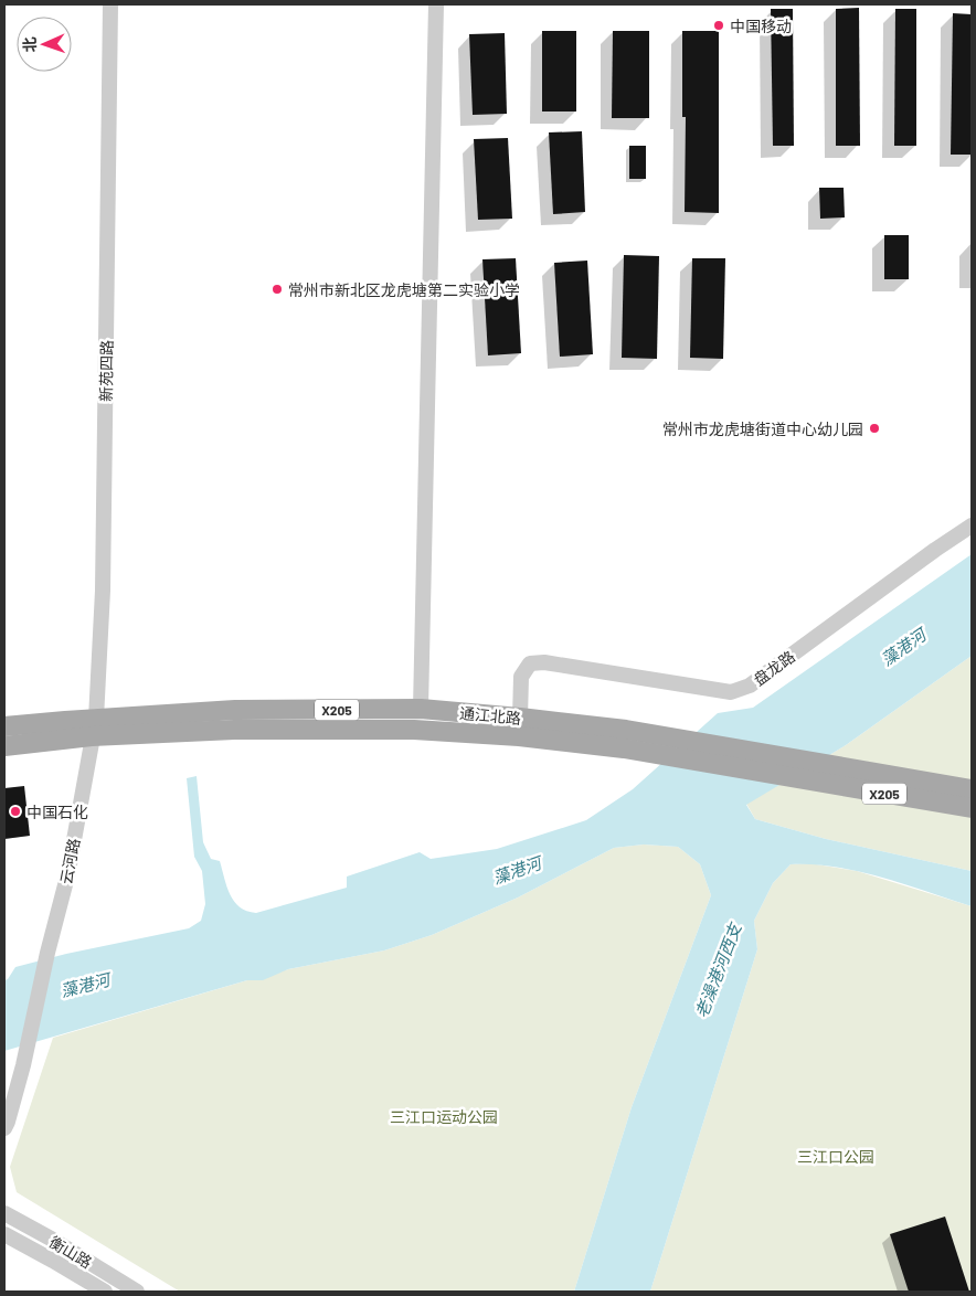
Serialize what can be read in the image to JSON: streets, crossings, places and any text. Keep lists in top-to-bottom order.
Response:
{
  "streets": {
    "main road": ["X205", "通江北路"],
    "street": [
      "新苑四路",
      "盘龙路",
      "云河路",
      "衡山路"
    ]
  },
  "crossings": [
    ["新苑四路", "通江北路"],
    ["新苑四路", "云河路"],
    ["盘龙路", "通江北路"],
    ["通江北路", "云河路"]
  ],
  "water": ["藻港河", "老澡港河西支"],
  "parks": ["三江口运动公园", "三江口公园"],
  "places": [
    "中国移动",
    "常州市新北区龙虎塘第二实验小学",
    "常州市龙虎塘街道中心幼儿园",
    "中国石化"
  ],
  "north": "left"
}
